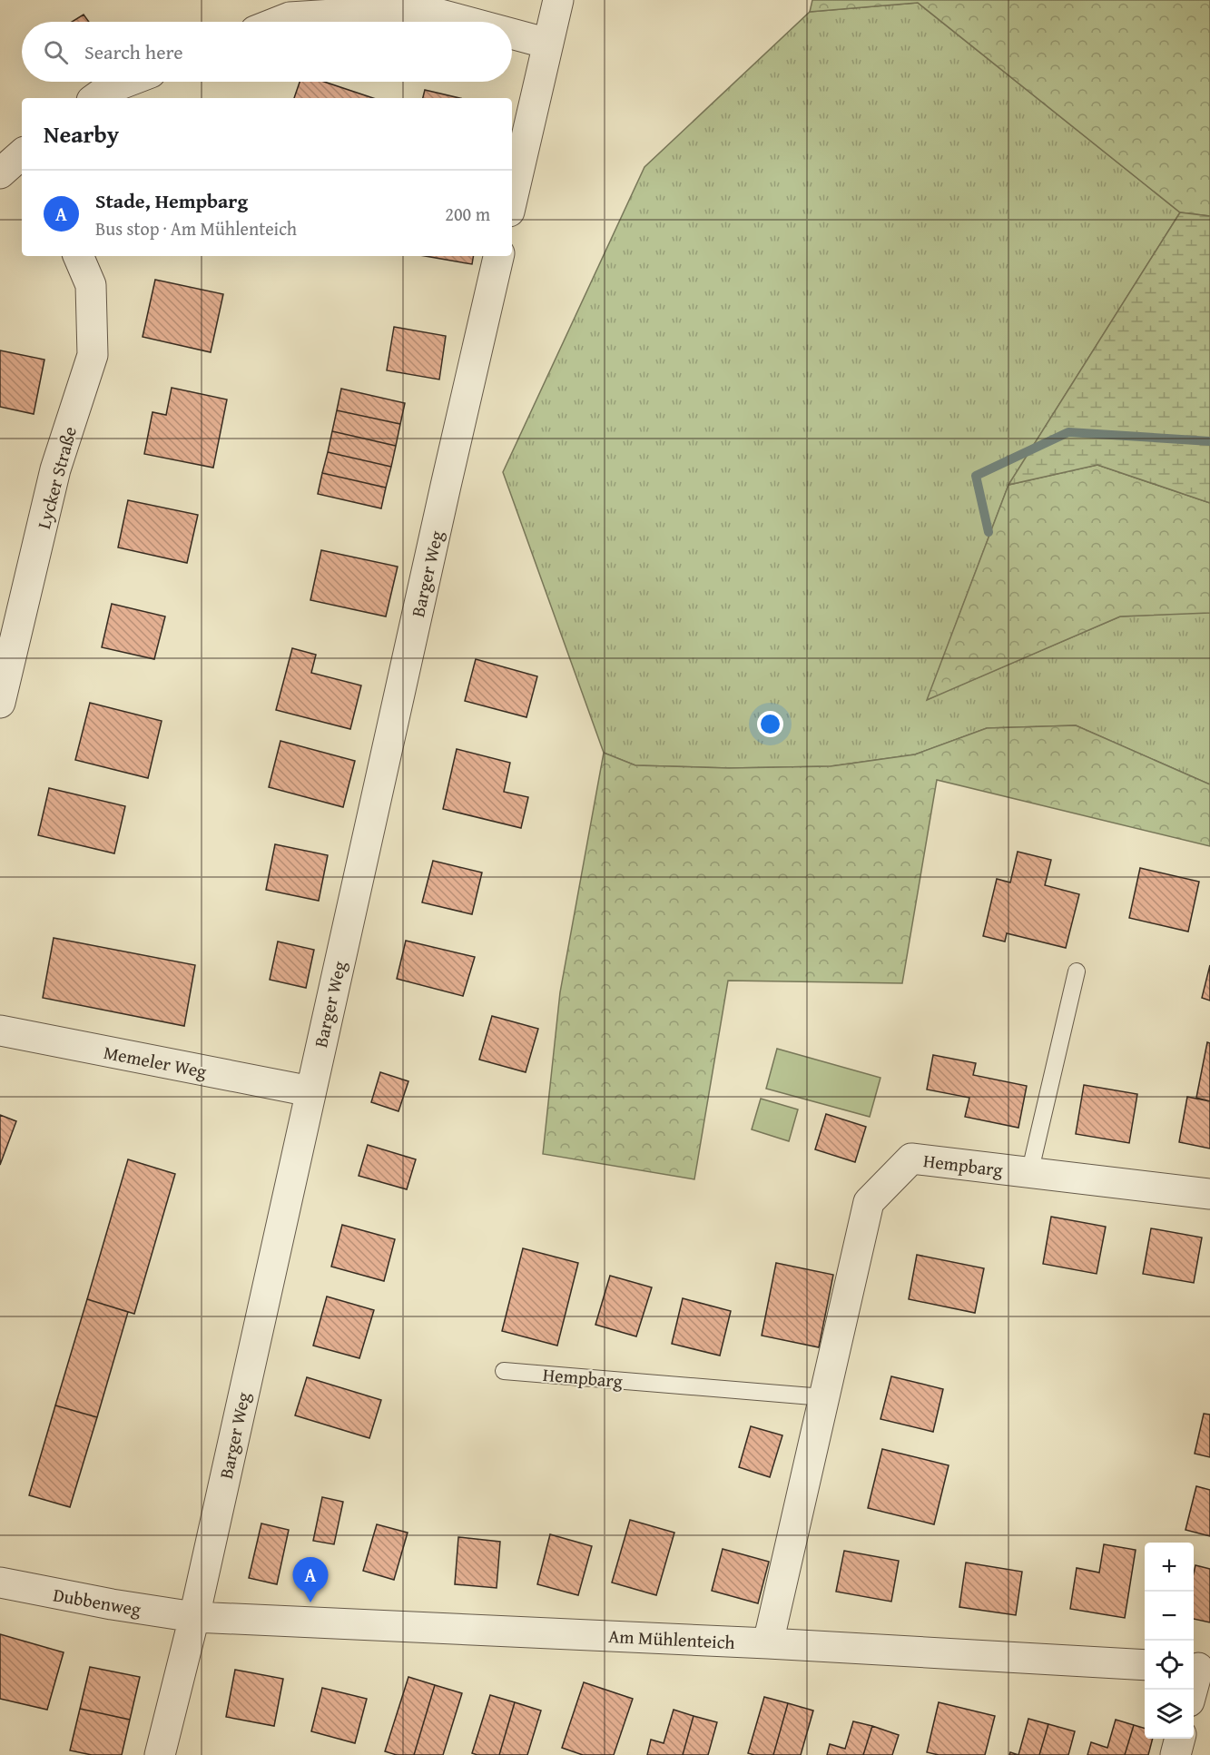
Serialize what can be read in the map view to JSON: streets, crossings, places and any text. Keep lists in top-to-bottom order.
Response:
{
  "streets": {
    "street": [
      "Lycker Straße",
      "Barger Weg",
      "Memeler Weg",
      "Hempbarg",
      "Dubbenweg",
      "Am Mühlenteich"
    ]
  },
  "crossings": [
    ["Barger Weg", "Memeler Weg"],
    ["Barger Weg", "Dubbenweg"],
    ["Barger Weg", "Am Mühlenteich"],
    ["Hempbarg", "Am Mühlenteich"],
    ["Dubbenweg", "Am Mühlenteich"]
  ],
  "page": {
    "search": "Search here",
    "heading": "Nearby",
    "list": [
      {
        "mark": "A",
        "name": "Stade, Hempbarg",
        "note": "Bus stop · Am Mühlenteich",
        "value": "200 m"
      }
    ],
    "map_buttons": ["+", "−"],
    "pins": "A"
  }
}
